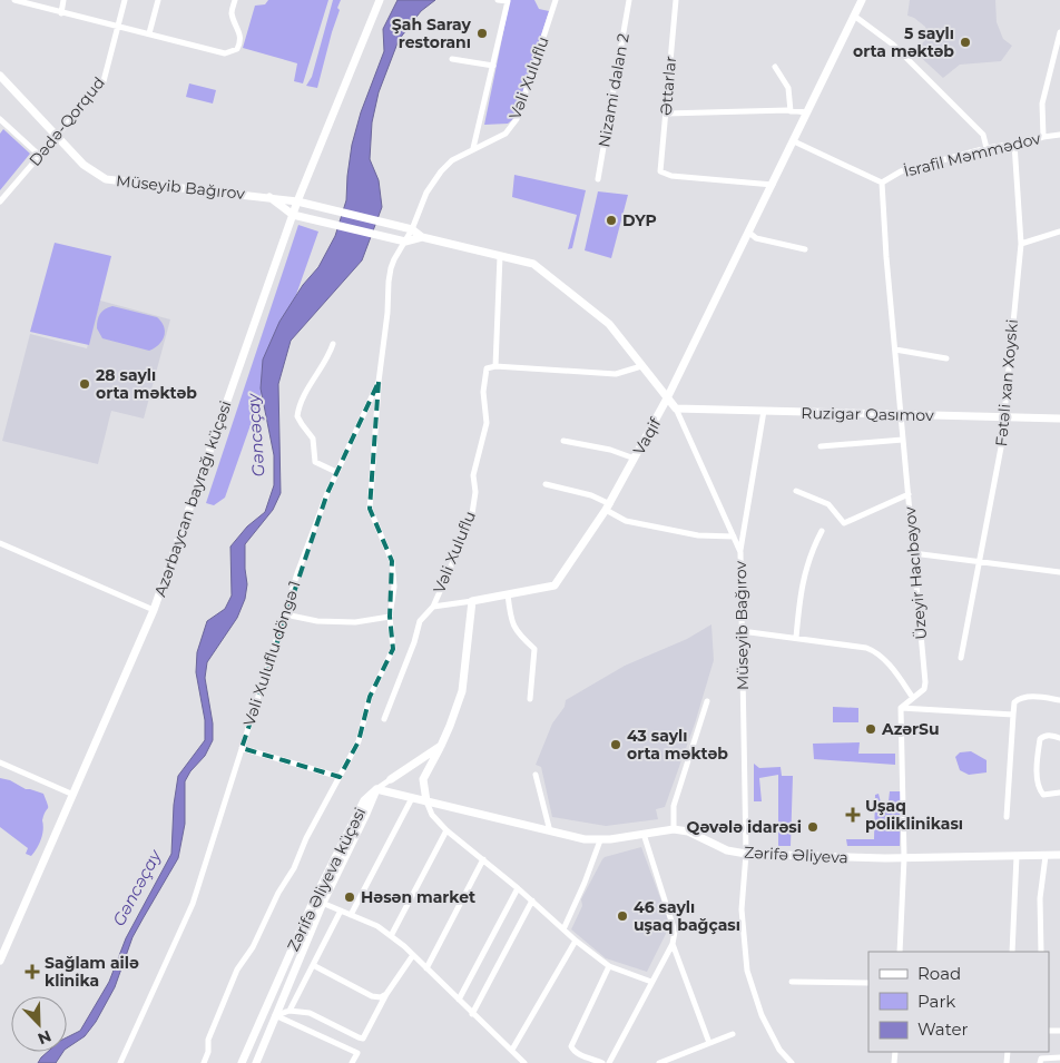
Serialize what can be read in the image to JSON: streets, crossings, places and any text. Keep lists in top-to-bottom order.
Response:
{
  "streets": {
    "street": [
      "Vəli Xuluflu",
      "Əttarlar",
      "Nizami dalan 2",
      "Dədə-Qorqud",
      "İsrafil Məmmədov",
      "Müseyib Bağırov",
      "Fətəli xan Xoyski",
      "Ruzigar Qasımov",
      "Vaqif",
      "Azərbaycan bayrağı küçəsi",
      "Üzeyir Hacıbəyov",
      "Vəli Xuluflu döngə 1",
      "Zərifə Əliyeva",
      "Zərifə Əliyeva küçəsi"
    ]
  },
  "crossings": [
    ["Vəli Xuluflu", "Müseyib Bağırov"],
    ["Vəli Xuluflu", "Vaqif"],
    ["Vəli Xuluflu", "Vəli Xuluflu döngə 1"],
    ["Əttarlar", "Vaqif"],
    ["Dədə-Qorqud", "Müseyib Bağırov"],
    ["İsrafil Məmmədov", "Fətəli xan Xoyski"],
    ["İsrafil Məmmədov", "Üzeyir Hacıbəyov"],
    ["Müseyib Bağırov", "Ruzigar Qasımov"],
    ["Müseyib Bağırov", "Vaqif"],
    ["Müseyib Bağırov", "Azərbaycan bayrağı küçəsi"],
    ["Müseyib Bağırov", "Vəli Xuluflu döngə 1"],
    ["Müseyib Bağırov", "Zərifə Əliyeva"],
    ["Fətəli xan Xoyski", "Ruzigar Qasımov"],
    ["Ruzigar Qasımov", "Üzeyir Hacıbəyov"],
    ["Zərifə Əliyeva", "Zərifə Əliyeva küçəsi"]
  ],
  "water": ["Gəncəçay"],
  "places": {
    "other": [
      "Şah Saray restoranı",
      "5 saylı orta məktəb",
      "DYP",
      "28 saylı orta məktəb",
      "AzərSu",
      "43 saylı orta məktəb",
      "Qəvələ idarəsi",
      "Həsən market",
      "46 saylı uşaq bağçası"
    ],
    "health": ["Uşaq poliklinikası", "Sağlam ailə klinika"]
  },
  "legend": ["Road", "Park", "Water"],
  "north": "bottom right"
}
